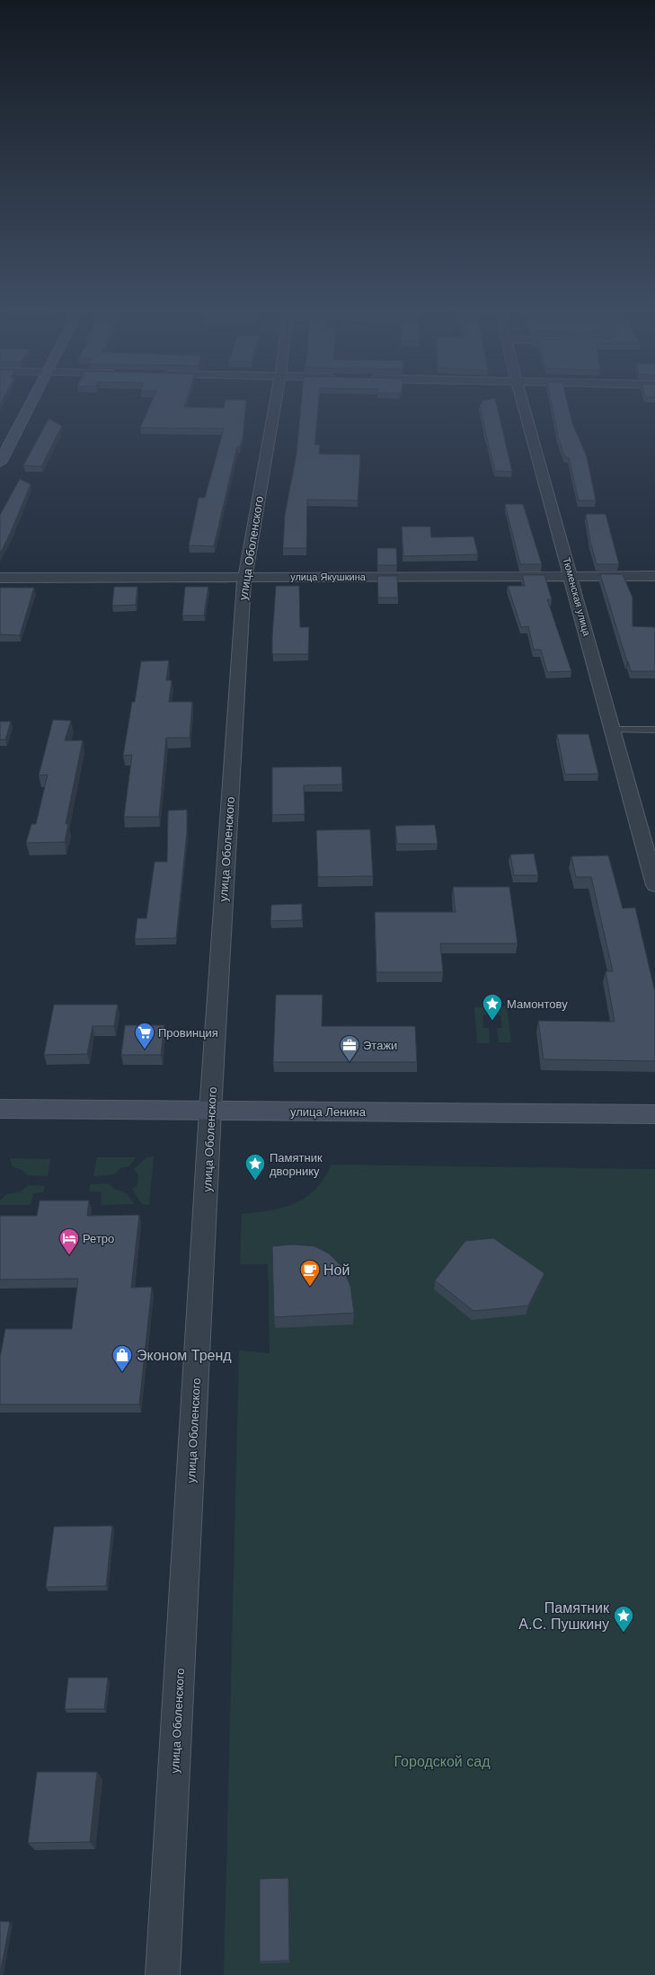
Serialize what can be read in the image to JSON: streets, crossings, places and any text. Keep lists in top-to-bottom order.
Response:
{
  "streets": {
    "street": [
      "улица Оболенского",
      "улица Якушкина",
      "Тюменская улица",
      "улица Ленина"
    ]
  },
  "crossings": [
    ["улица Оболенского", "улица Якушкина"],
    ["улица Оболенского", "улица Ленина"],
    ["улица Якушкина", "Тюменская улица"]
  ],
  "parks": ["Городской сад"],
  "places": {
    "place": ["Мамонтову", "Памятник дворнику", "Памятник А.С. Пушкину"],
    "supermarket": ["Провинция"],
    "office": ["Этажи"],
    "hotel": ["Ретро"],
    "cafe": ["Ной"],
    "shop": ["Эконом Тренд"]
  }
}
